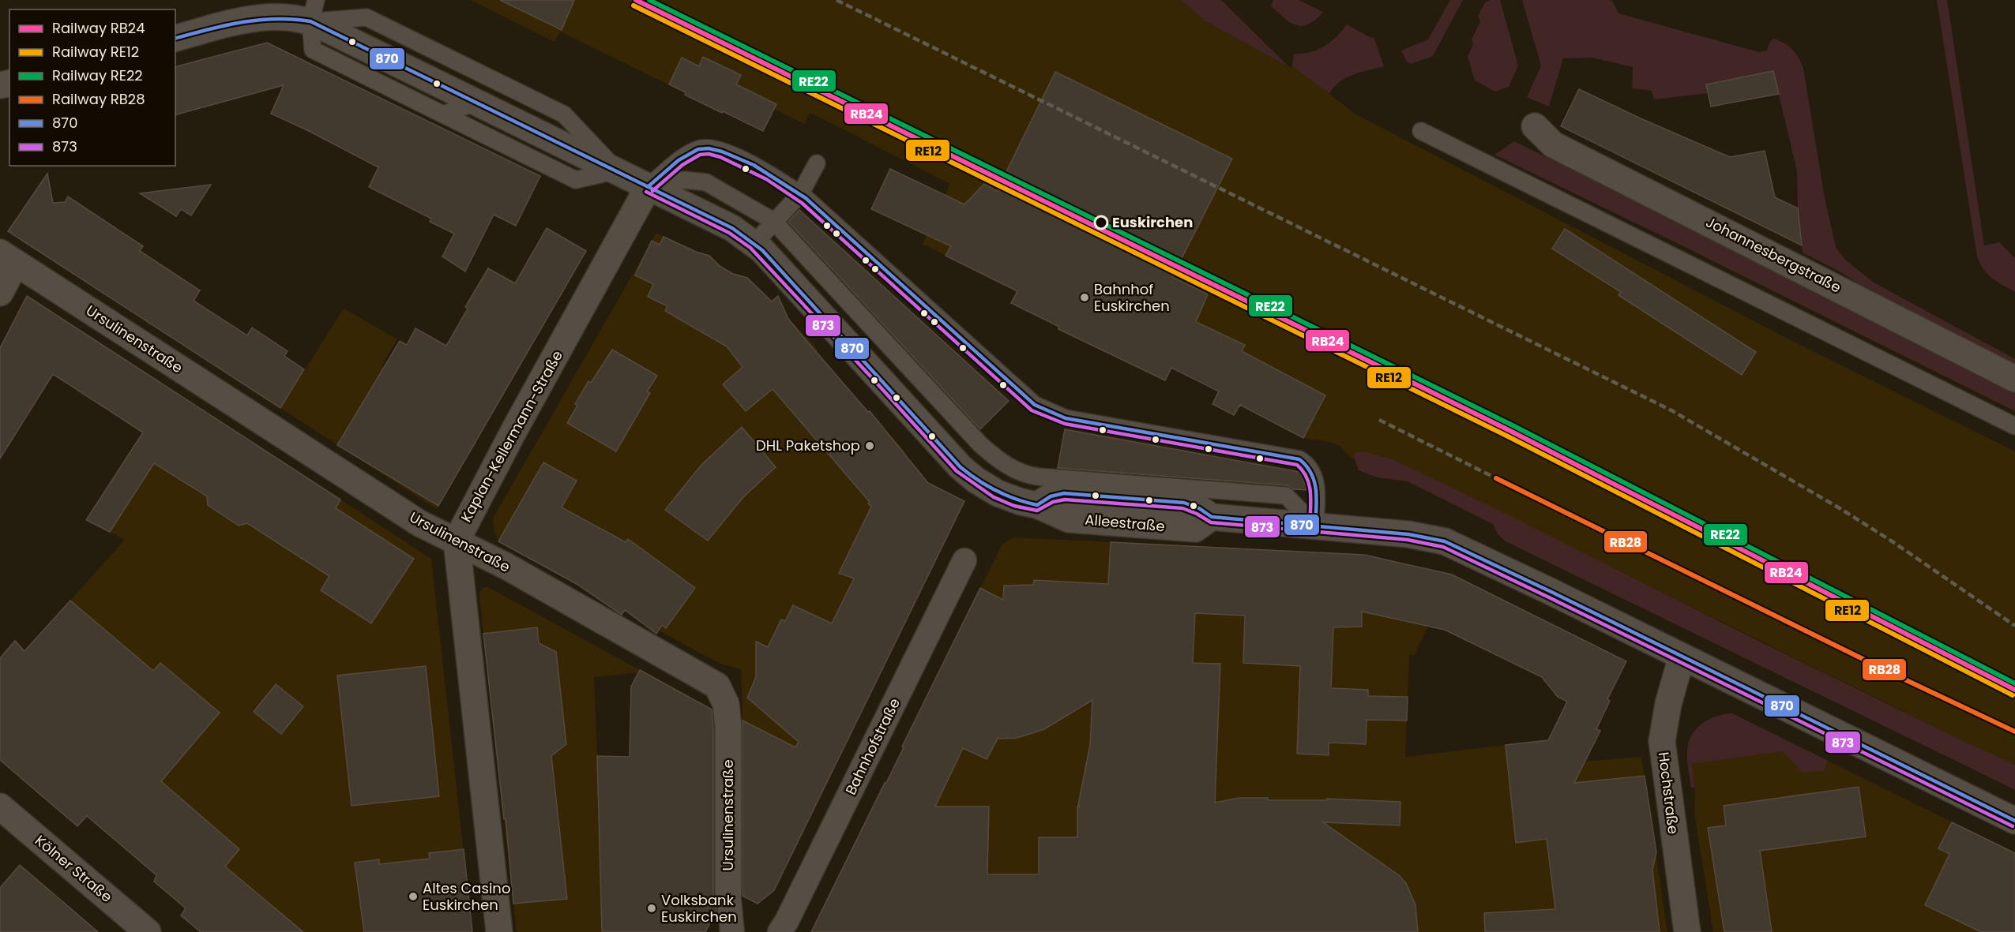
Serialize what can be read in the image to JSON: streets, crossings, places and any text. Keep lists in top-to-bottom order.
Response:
{
  "streets": {
    "street": [
      "Johannesbergstraße",
      "Ursulinenstraße",
      "Kaplan-Kellermann-Straße",
      "Alleestraße",
      "Bahnhofstraße",
      "Hochstraße",
      "Kölner Straße"
    ]
  },
  "crossings": [
    ["Ursulinenstraße", "Kaplan-Kellermann-Straße"],
    ["Kaplan-Kellermann-Straße", "Alleestraße"],
    ["Alleestraße", "Hochstraße"]
  ],
  "places": [
    "Euskirchen",
    "Bahnhof Euskirchen",
    "DHL Paketshop",
    "Altes Casino Euskirchen",
    "Volksbank Euskirchen"
  ],
  "lines": [
    "rail line RB24",
    "rail line RE22",
    "rail line RE12",
    "transit line 870",
    "transit line 873",
    "rail line RB28"
  ],
  "legend": [
    "Railway RB24",
    "Railway RE12",
    "Railway RE22",
    "Railway RB28",
    "870",
    "873"
  ]
}
